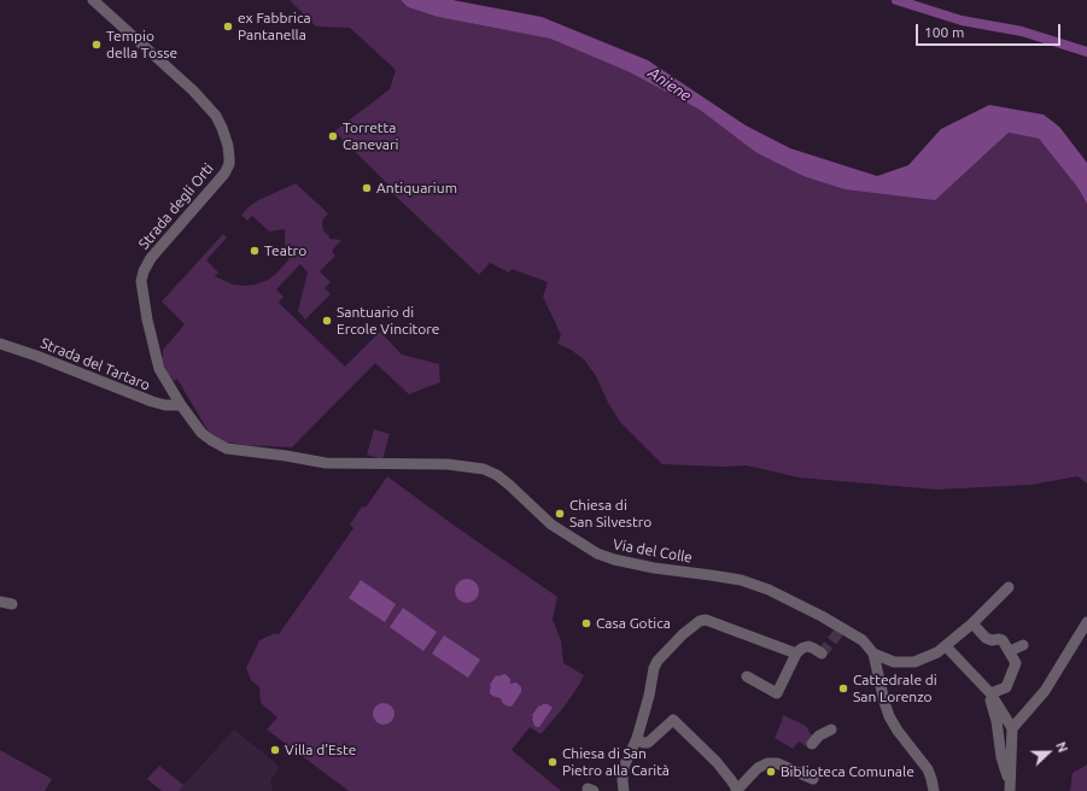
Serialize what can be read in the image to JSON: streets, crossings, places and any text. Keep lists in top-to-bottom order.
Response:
{
  "streets": {
    "street": ["Strada degli Orti", "Strada del Tartaro", "Via del Colle"]
  },
  "crossings": [
    ["Strada degli Orti", "Strada del Tartaro"],
    ["Strada degli Orti", "Via del Colle"]
  ],
  "water": ["Aniene"],
  "places": [
    "ex Fabbrica Pantanella",
    "Tempio della Tosse",
    "Torretta Canevari",
    "Antiquarium",
    "Teatro",
    "Santuario di Ercole Vincitore",
    "Chiesa di San Silvestro",
    "Casa Gotica",
    "Cattedrale di San Lorenzo",
    "Villa d'Este",
    "Chiesa di San Pietro alla Carità",
    "Biblioteca Comunale"
  ],
  "scale_bar": "100 m",
  "north": "right"
}
